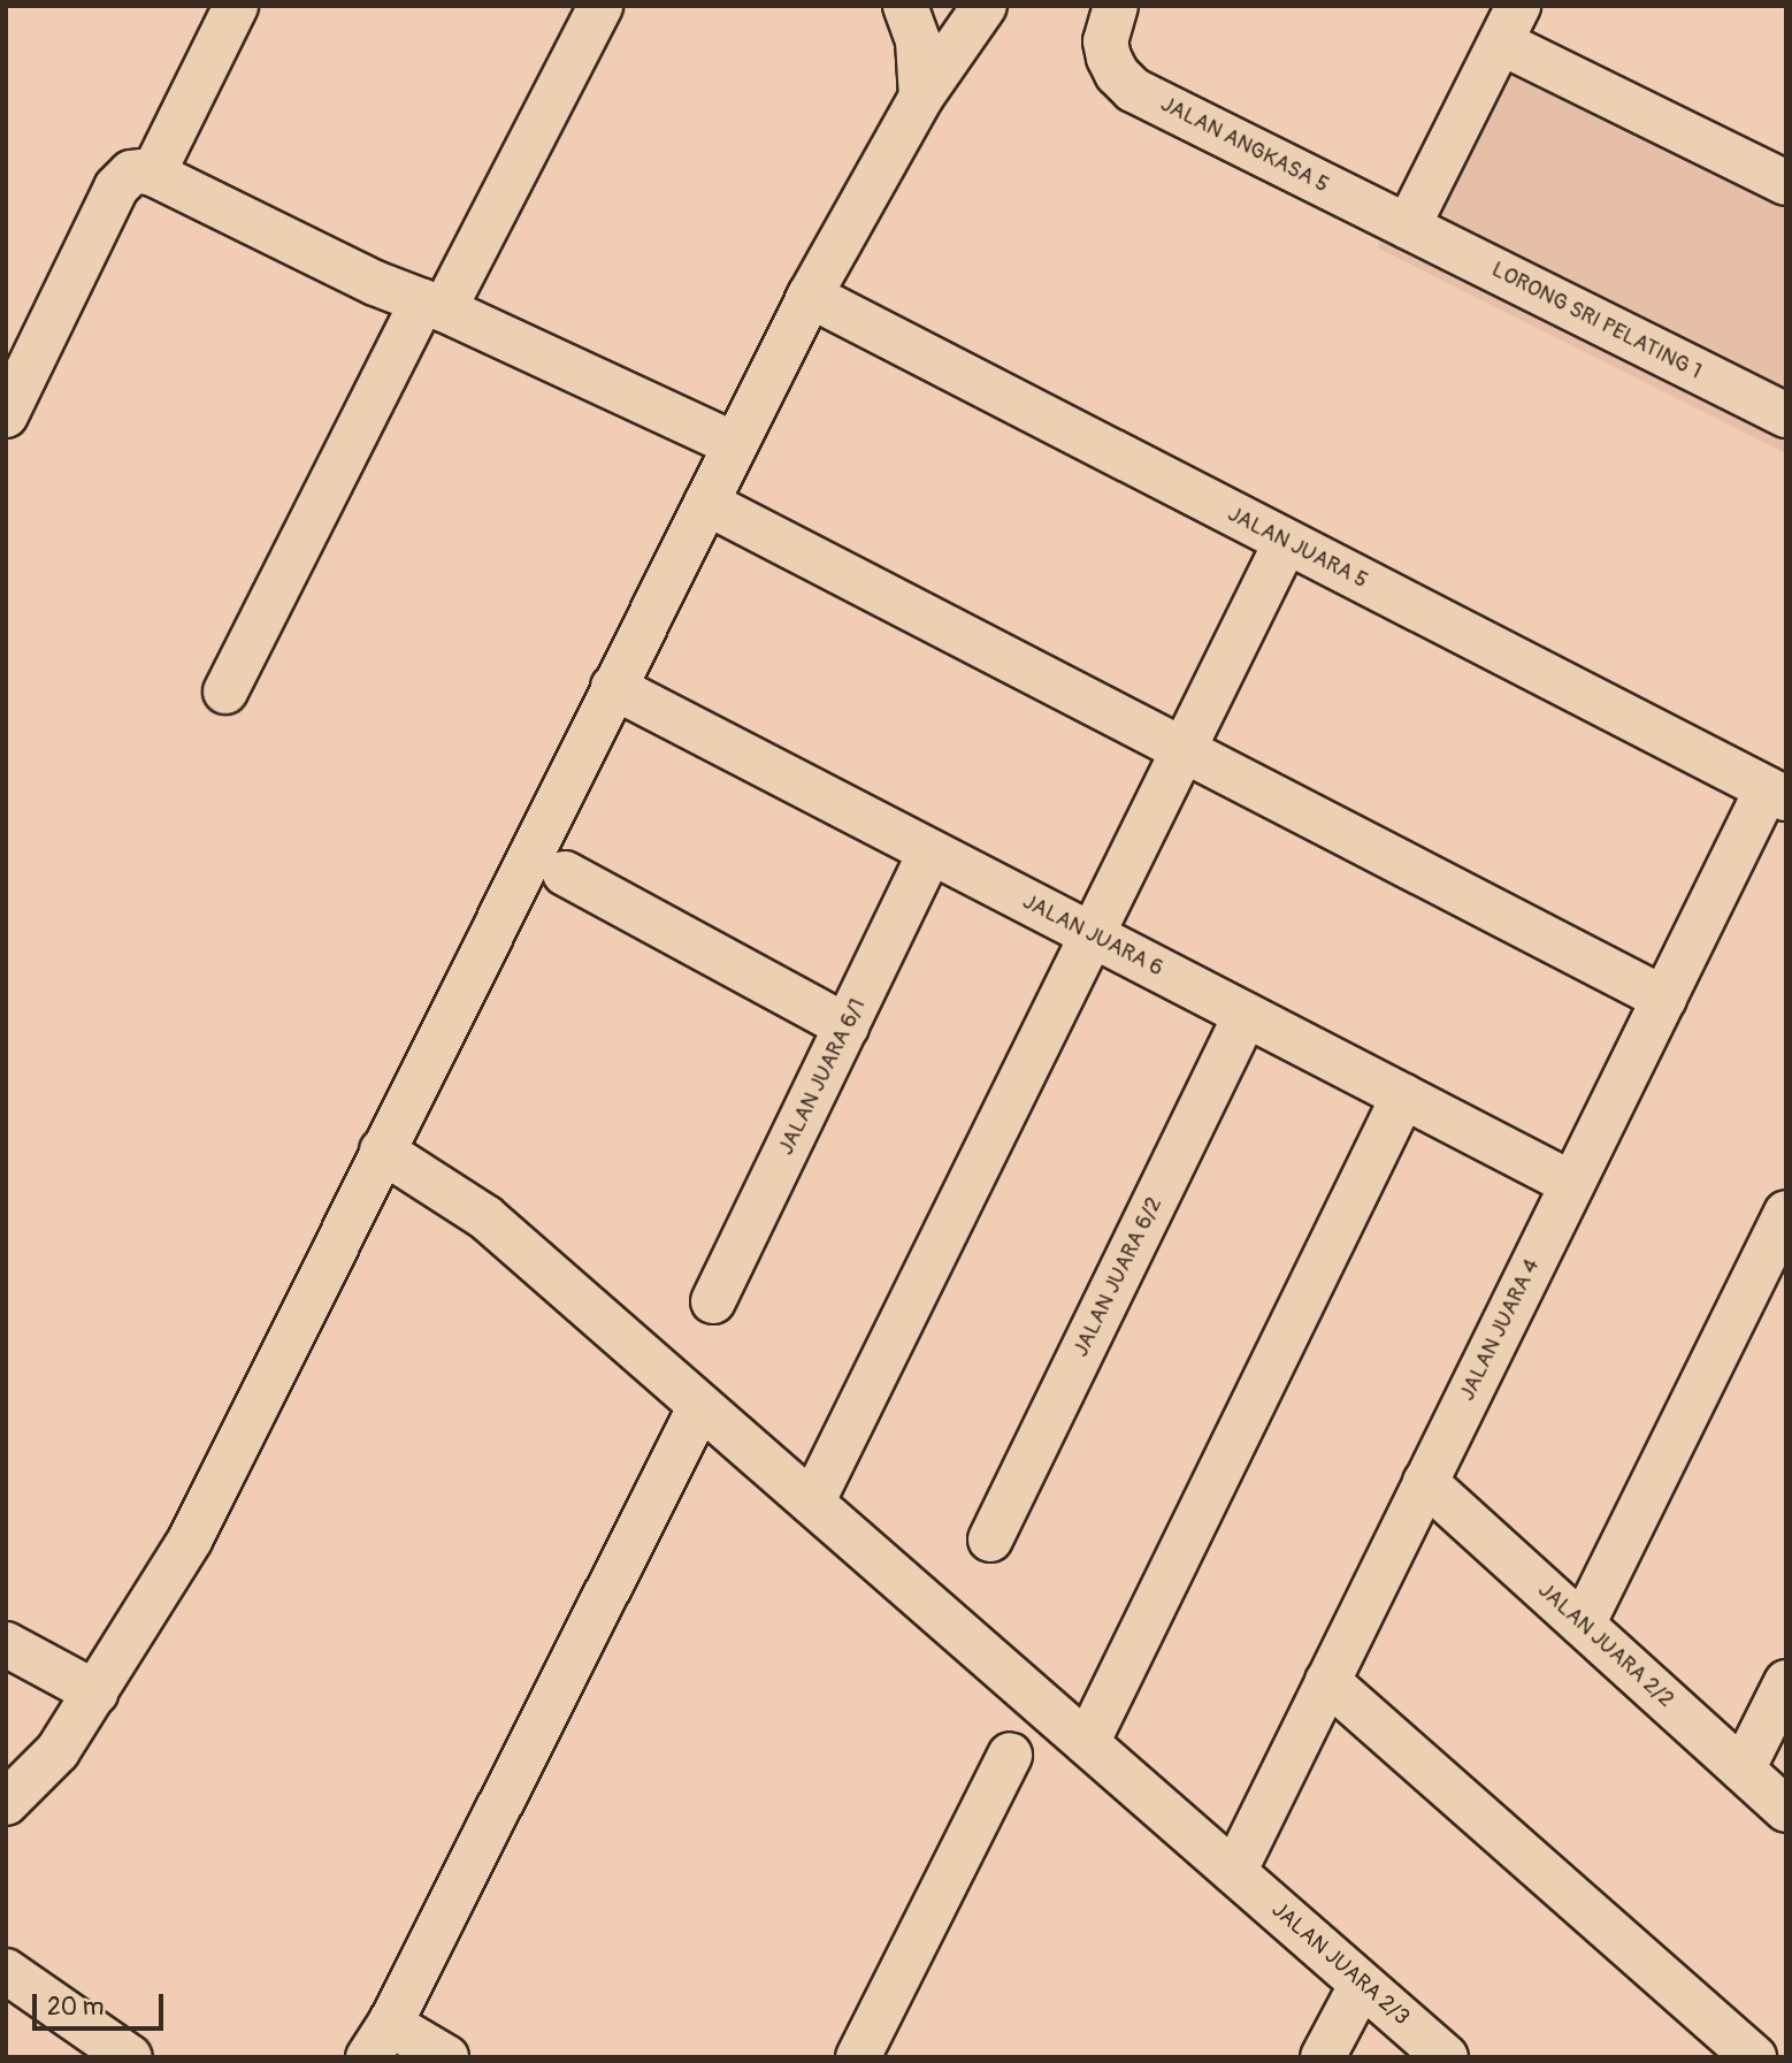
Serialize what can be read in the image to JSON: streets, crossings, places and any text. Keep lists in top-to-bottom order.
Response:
{
  "streets": {
    "street": [
      "JALAN ANGKASA 5",
      "LORONG SRI PELATING 1",
      "JALAN JUARA 5",
      "JALAN JUARA 6",
      "JALAN JUARA 6/1",
      "JALAN JUARA 6/2",
      "JALAN JUARA 4",
      "JALAN JUARA 2/2",
      "JALAN JUARA 2/3"
    ]
  },
  "crossings": [
    ["JALAN ANGKASA 5", "LORONG SRI PELATING 1"],
    ["JALAN JUARA 5", "JALAN JUARA 4"],
    ["JALAN JUARA 6", "JALAN JUARA 6/1"],
    ["JALAN JUARA 6", "JALAN JUARA 6/2"],
    ["JALAN JUARA 6", "JALAN JUARA 4"],
    ["JALAN JUARA 4", "JALAN JUARA 2/2"],
    ["JALAN JUARA 4", "JALAN JUARA 2/3"]
  ],
  "scale_bar": "20 m"
}
